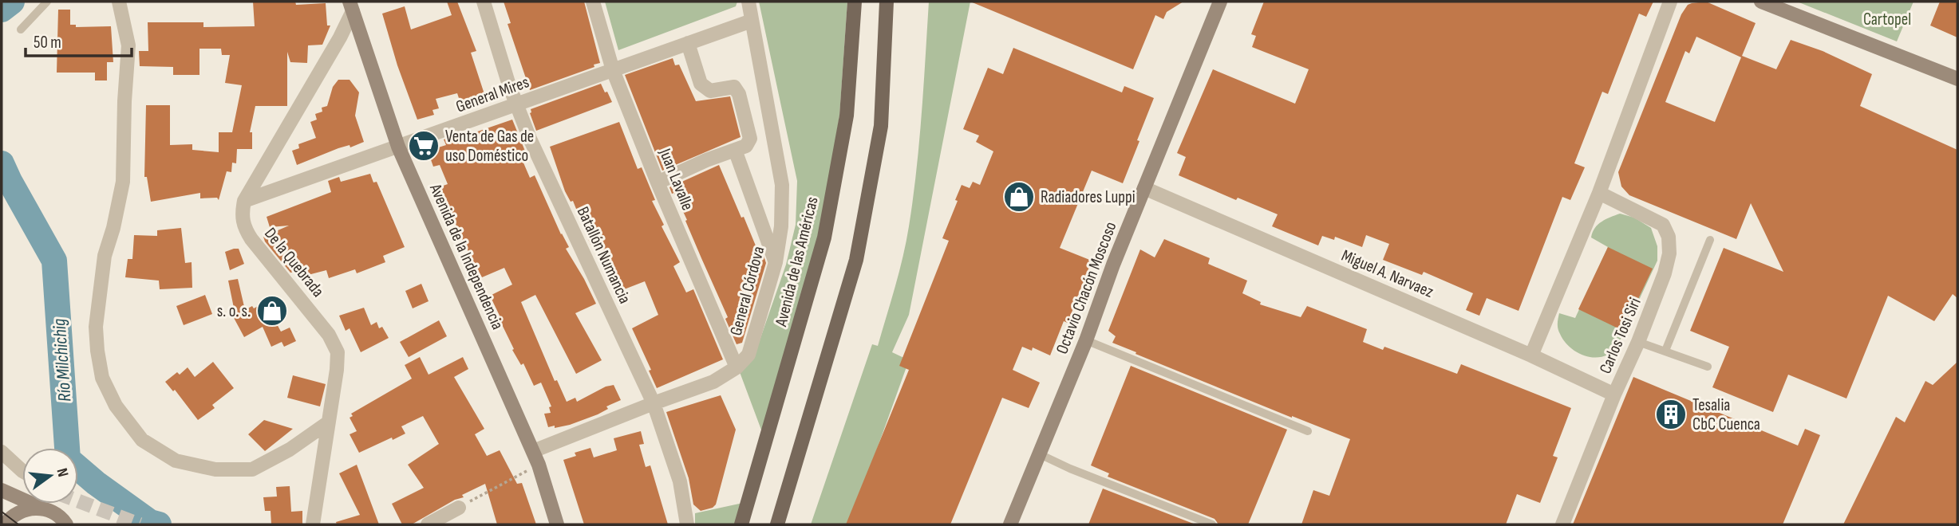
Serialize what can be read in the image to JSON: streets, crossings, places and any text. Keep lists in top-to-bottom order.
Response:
{
  "streets": {
    "main road": ["Avenida de las Américas"],
    "street": [
      "General Mires",
      "Juan Lavalle",
      "Batallón Numancia",
      "Avenida de la Independencia",
      "De la Quebrada",
      "Miguel A. Narvaez",
      "Octavio Chacón Moscoso",
      "General Córdova",
      "Carlos Tosi Siri"
    ]
  },
  "crossings": [
    ["General Mires", "Juan Lavalle"],
    ["General Mires", "Batallón Numancia"],
    ["General Mires", "Avenida de la Independencia"],
    ["General Mires", "De la Quebrada"],
    ["General Mires", "General Córdova"],
    ["Juan Lavalle", "General Córdova"],
    ["Batallón Numancia", "General Córdova"],
    ["Avenida de la Independencia", "General Córdova"],
    ["Miguel A. Narvaez", "Octavio Chacón Moscoso"],
    ["Miguel A. Narvaez", "Carlos Tosi Siri"]
  ],
  "water": ["Río Milchichig"],
  "parks": ["Cartopel"],
  "places": {
    "supermarket": ["Venta de Gas de uso Doméstico"],
    "shop": ["Radiadores Luppi", "s. o. s."],
    "building": ["Tesalia CbC Cuenca"]
  },
  "scale_bar": "50 m",
  "north": "right"
}
